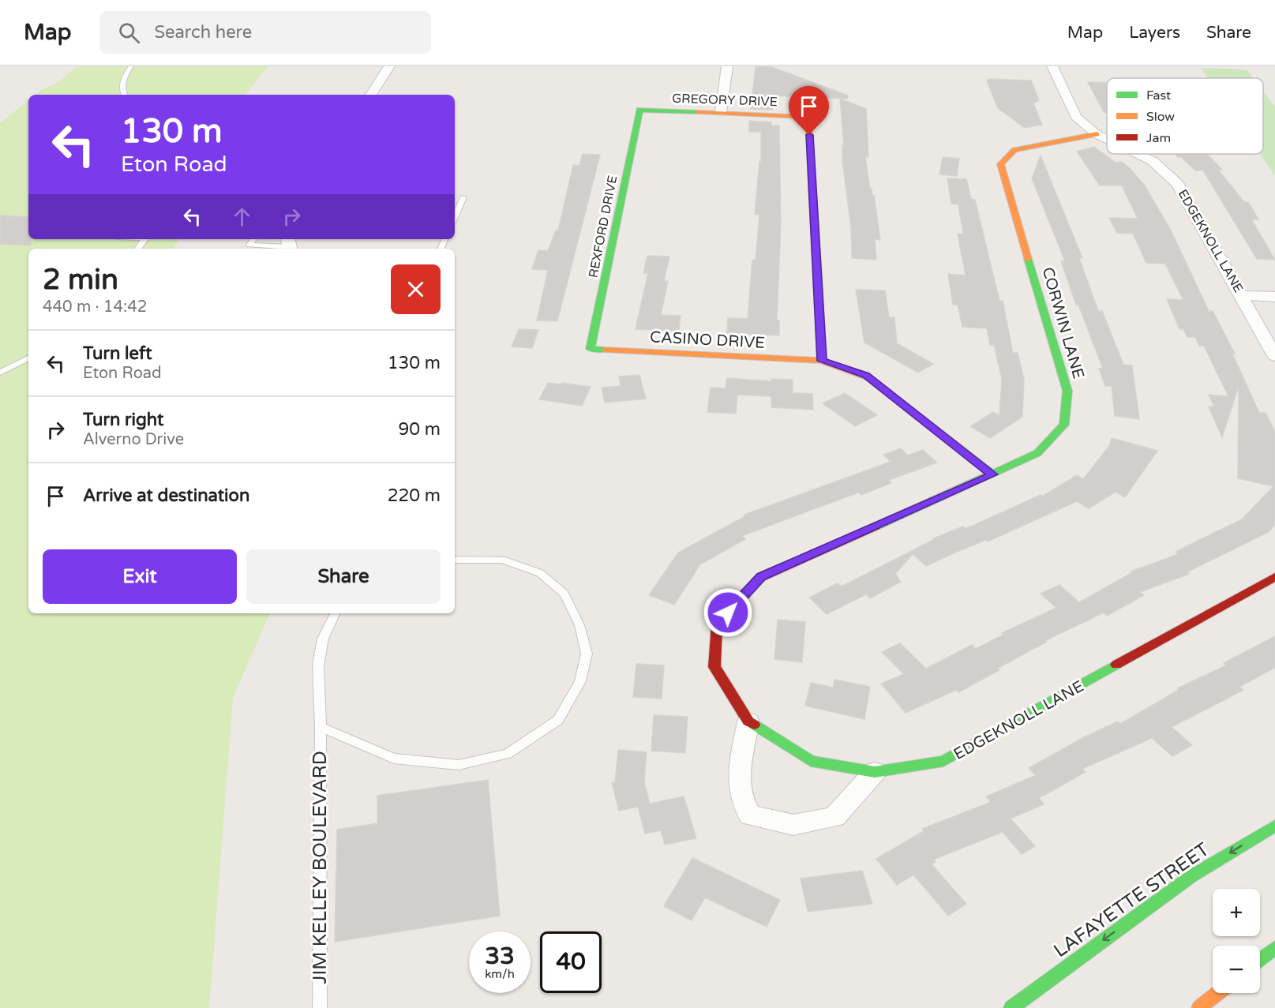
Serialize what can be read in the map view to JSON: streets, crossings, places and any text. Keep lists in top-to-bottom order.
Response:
{
  "streets": {
    "main road": [
      "GREGORY DRIVE",
      "REXFORD DRIVE",
      "EDGEKNOLL LANE",
      "CORWIN LANE",
      "CASINO DRIVE",
      "LAFAYETTE STREET"
    ],
    "lane": ["JIM KELLEY BOULEVARD"]
  },
  "crossings": [
    ["GREGORY DRIVE", "REXFORD DRIVE"],
    ["GREGORY DRIVE", "CASINO DRIVE"],
    ["REXFORD DRIVE", "CASINO DRIVE"],
    ["EDGEKNOLL LANE", "CORWIN LANE"],
    ["CORWIN LANE", "CASINO DRIVE"]
  ],
  "one_way": ["LAFAYETTE STREET"],
  "legend": ["Fast", "Slow", "Jam"],
  "page": {
    "header": "Map",
    "search": "Search here",
    "nav": ["Map", "Layers", "Share"],
    "turn": ["130 m", "Eton Road"],
    "heading": ["2 min", "440 m · 14:42"],
    "list": [
      {
        "name": "Turn left",
        "note": "Eton Road",
        "value": "130 m"
      },
      {
        "name": "Turn right",
        "note": "Alverno Drive",
        "value": "90 m"
      },
      {
        "name": "Arrive at destination",
        "value": "220 m"
      }
    ],
    "buttons": ["Exit", "Share"],
    "map_buttons": ["+", "−"],
    "speed": "33 km/h",
    "limit": "40"
  }
}
